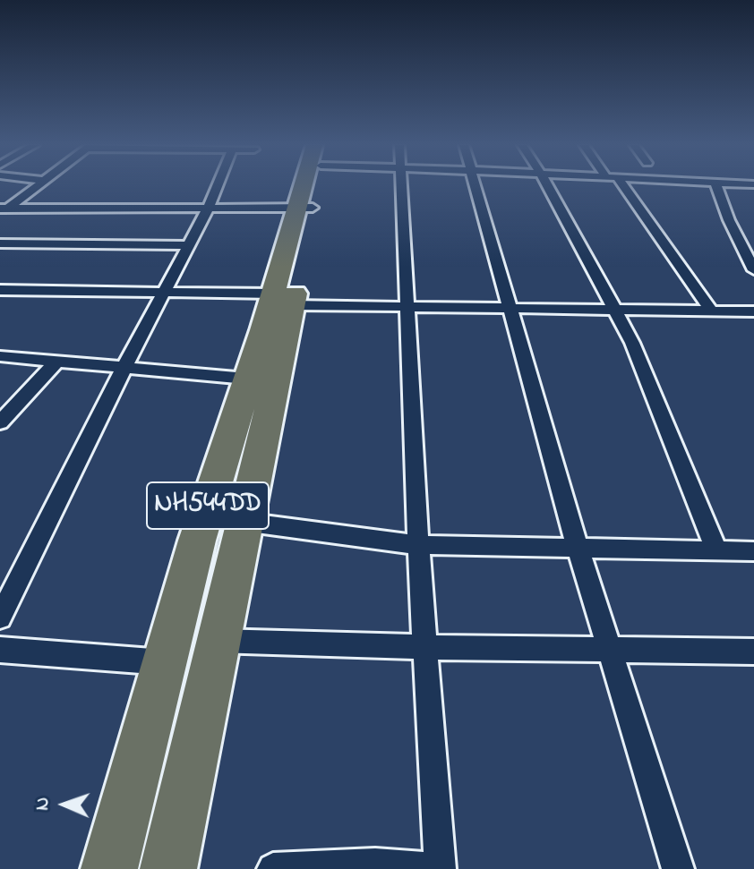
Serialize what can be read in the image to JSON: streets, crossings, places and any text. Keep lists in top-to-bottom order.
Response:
{
  "streets": {
    "highway": ["NH544DD"]
  },
  "north": "left"
}
